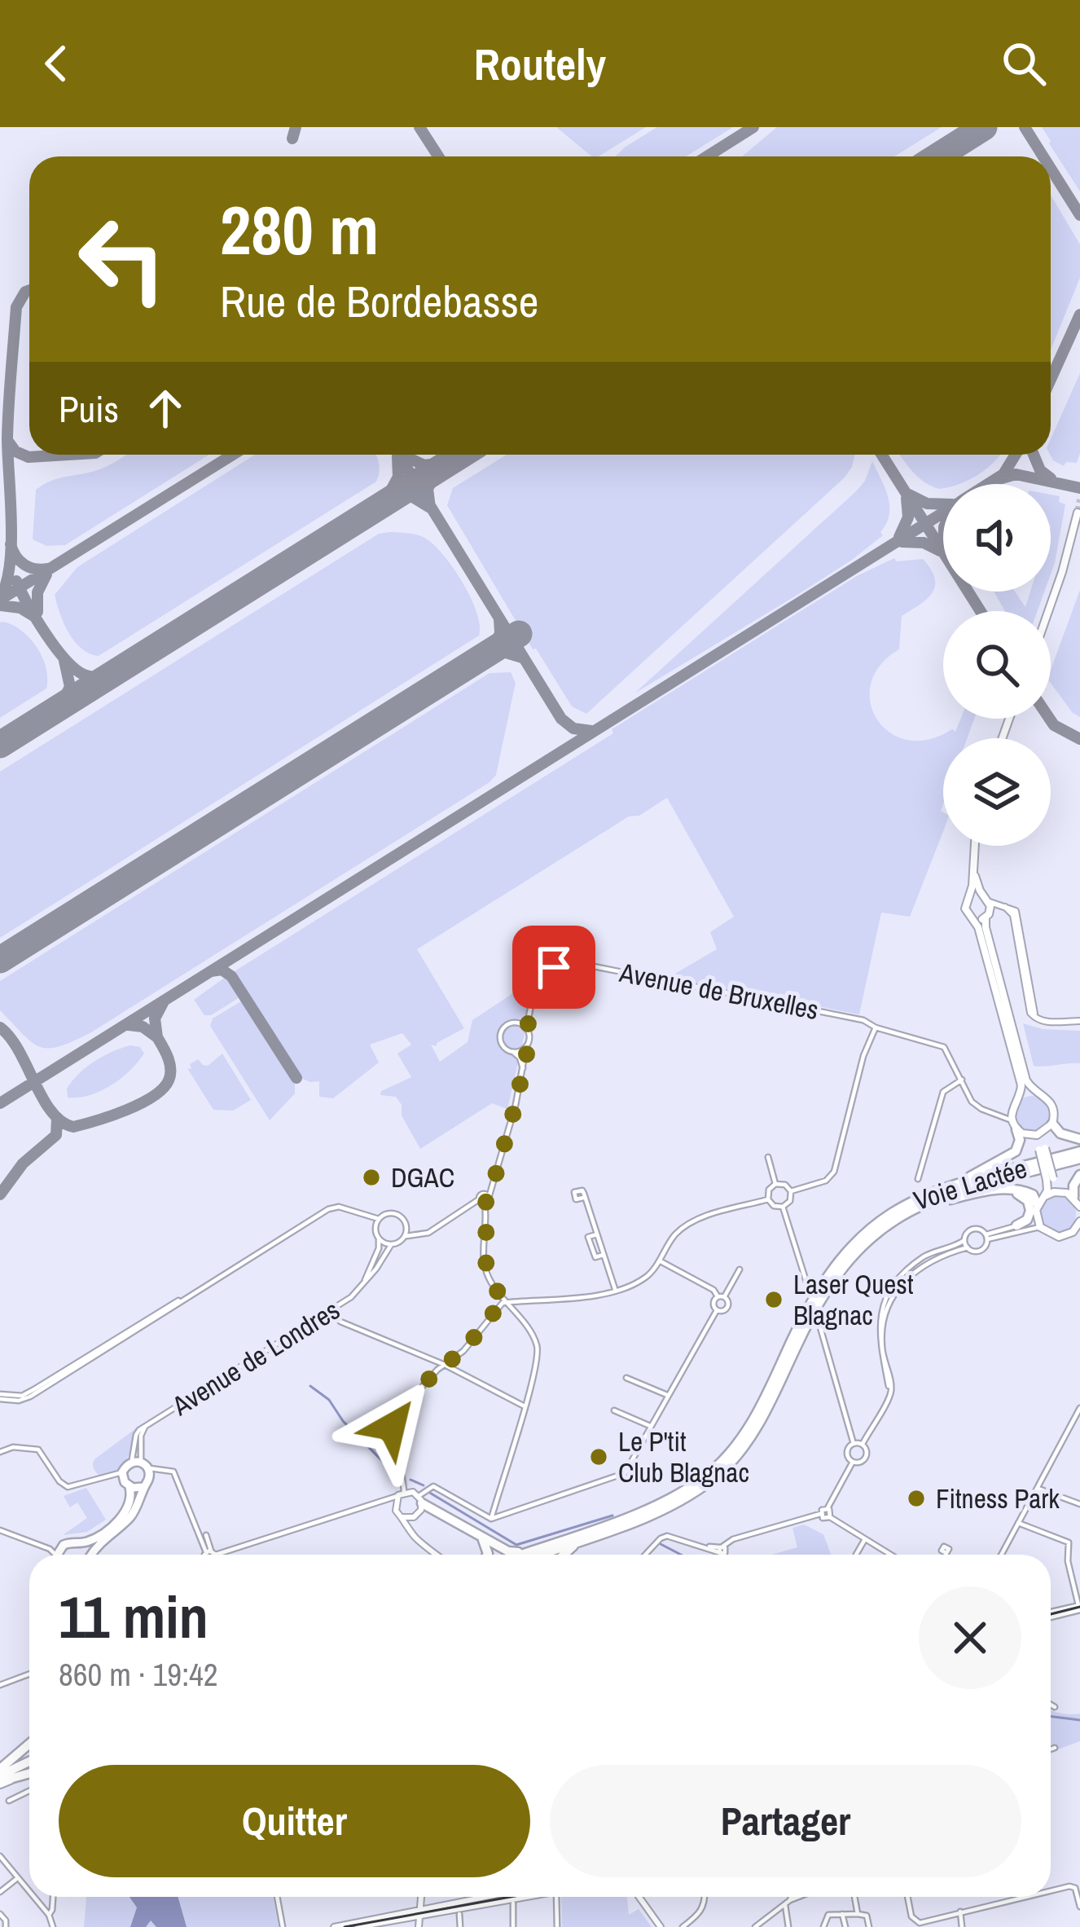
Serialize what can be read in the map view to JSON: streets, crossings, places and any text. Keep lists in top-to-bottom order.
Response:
{
  "streets": {
    "highway": ["Voie Lactée"],
    "street": ["Avenue de Bruxelles", "Avenue de Londres"]
  },
  "places": [
    "DGAC",
    "Laser Quest Blagnac",
    "Le P'tit Club Blagnac",
    "Fitness Park"
  ],
  "page": {
    "header": "Routely",
    "turn": ["280 m", "Rue de Bordebasse"],
    "then": "Puis",
    "heading": ["11 min", "860 m · 19:42"],
    "buttons": ["Quitter", "Partager"]
  }
}
